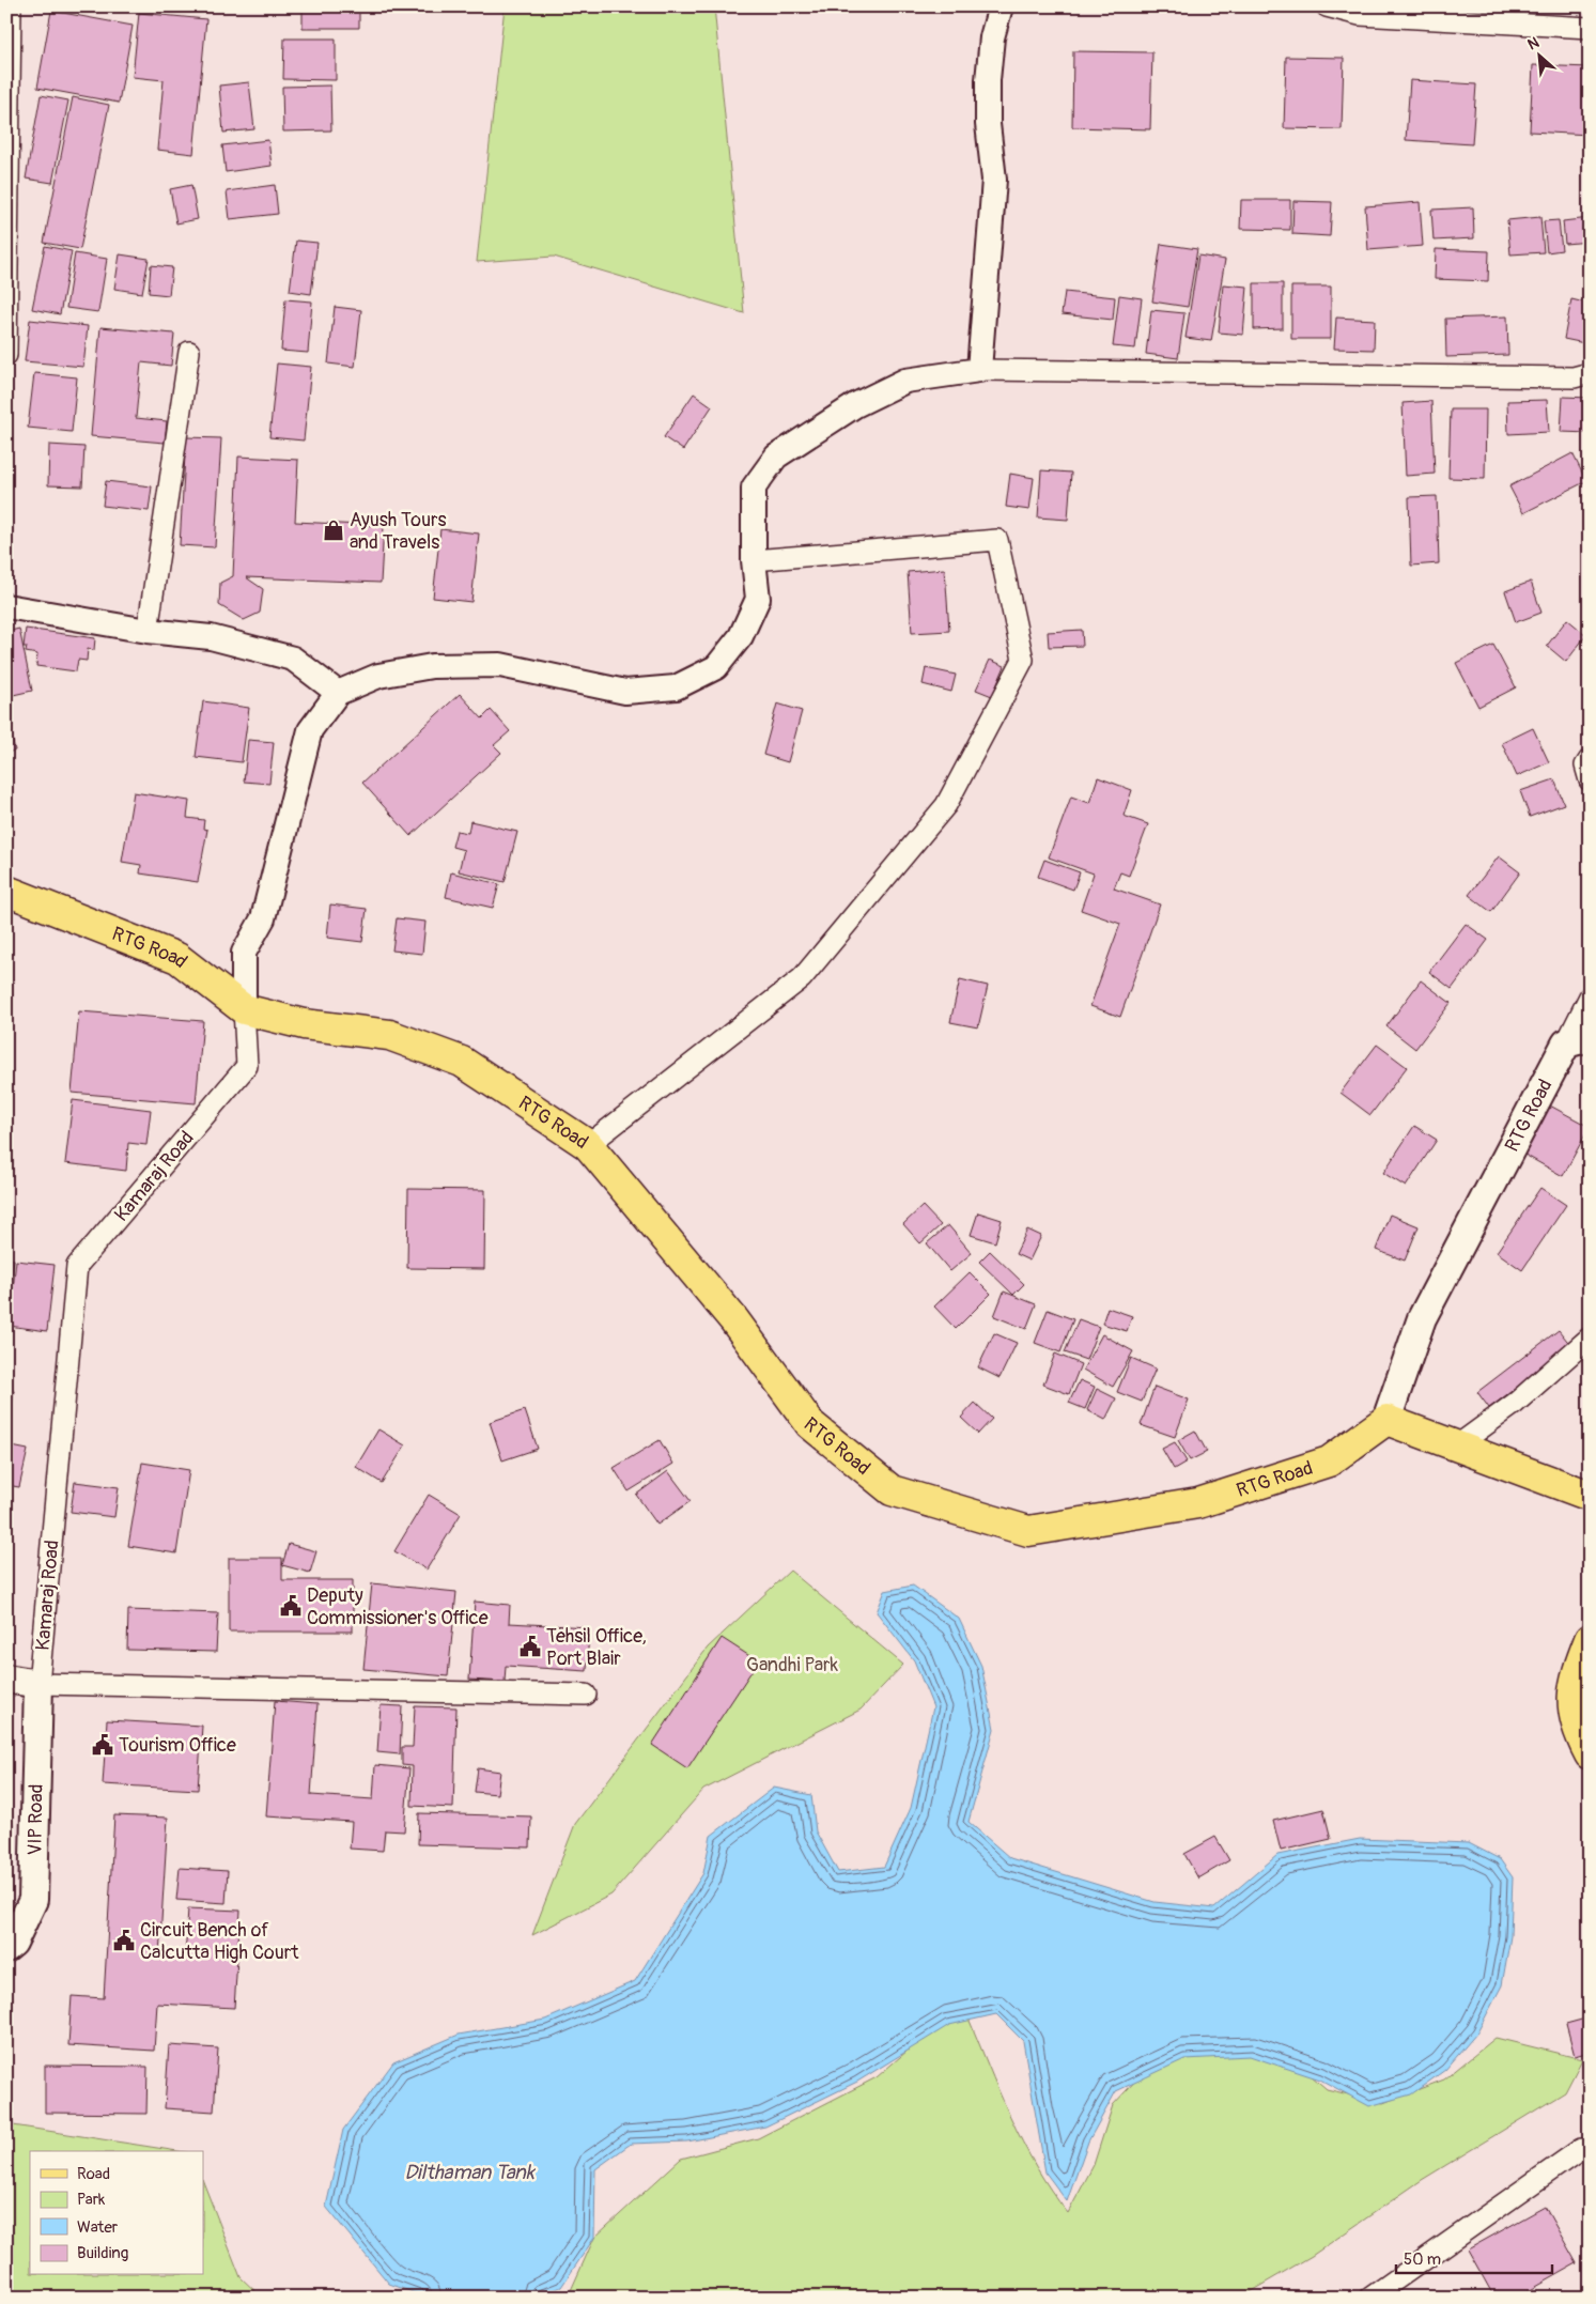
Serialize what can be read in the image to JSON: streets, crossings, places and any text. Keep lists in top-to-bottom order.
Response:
{
  "streets": {
    "main road": ["RTG Road", "VIP Road"],
    "street": ["Kamaraj Road"]
  },
  "crossings": [
    ["RTG Road", "Kamaraj Road"],
    ["Kamaraj Road", "VIP Road"]
  ],
  "water": ["Dilthaman Tank"],
  "parks": ["Gandhi Park"],
  "places": {
    "shop": ["Ayush Tours and Travels"],
    "public building": [
      "Deputy Commissioner's Office",
      "Tehsil Office, Port Blair",
      "Tourism Office",
      "Circuit Bench of Calcutta High Court"
    ]
  },
  "legend": [
    "Road",
    "Park",
    "Water",
    "Building"
  ],
  "scale_bar": "50 m",
  "north": "top left"
}
